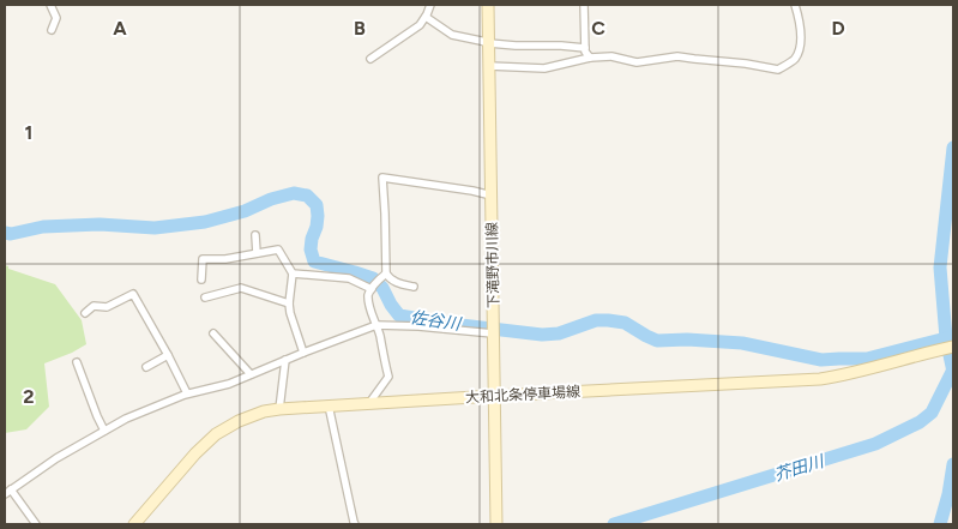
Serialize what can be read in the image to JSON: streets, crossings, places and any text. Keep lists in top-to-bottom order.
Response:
{
  "streets": {
    "main road": ["下滝野市川線", "大和北条停車場線"]
  },
  "crossings": [
    ["下滝野市川線", "大和北条停車場線"]
  ],
  "water": ["佐谷川", "芥田川"],
  "grid": {
    "columns": [
      "A",
      "B",
      "C",
      "D"
    ],
    "rows": ["1", "2"]
  }
}
